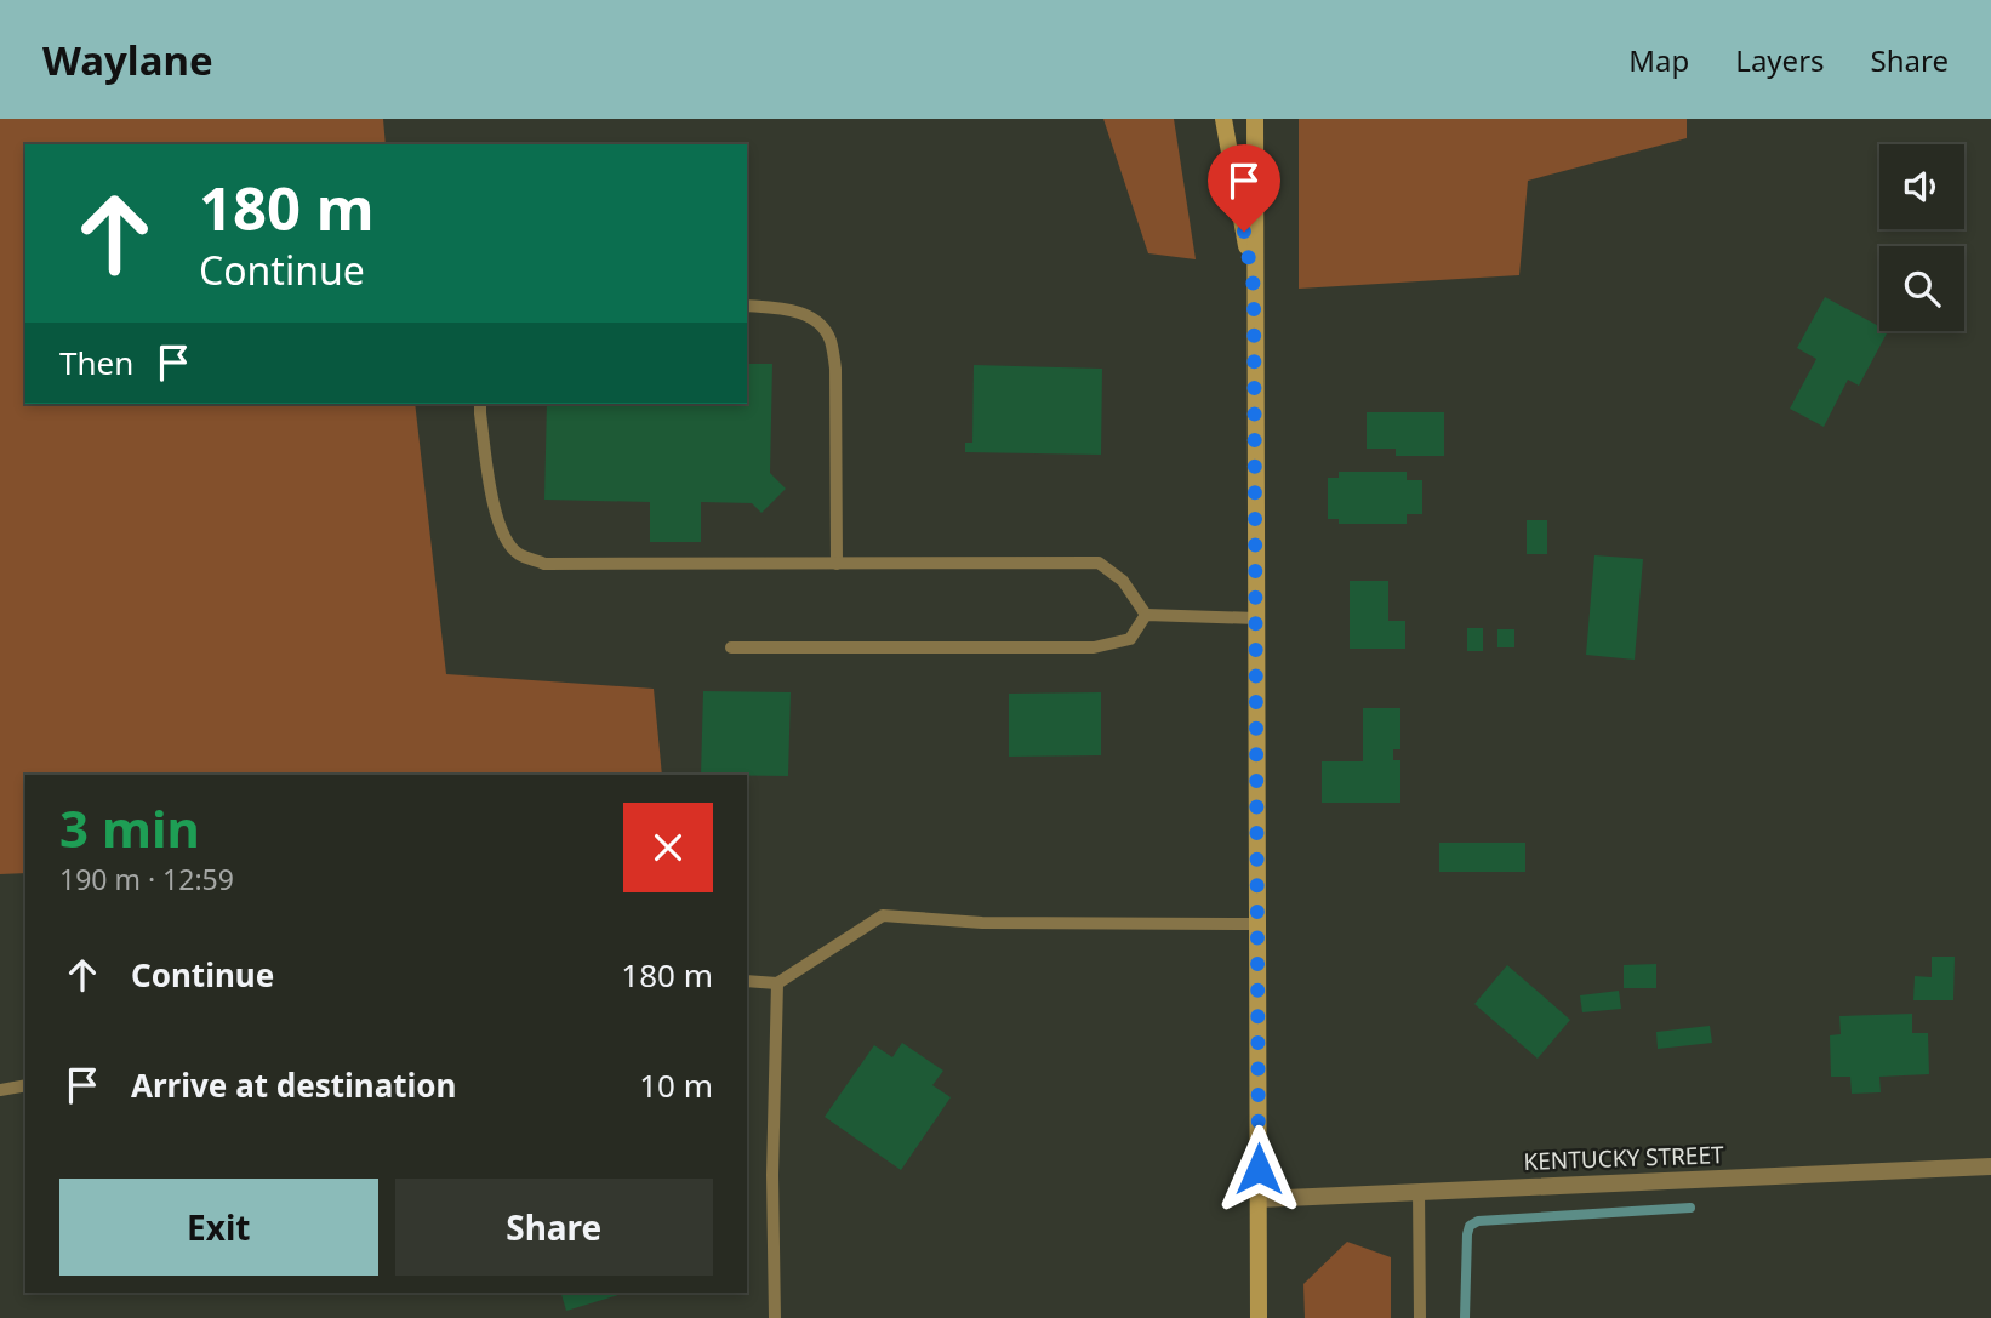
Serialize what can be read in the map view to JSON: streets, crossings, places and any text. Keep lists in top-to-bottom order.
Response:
{
  "streets": {
    "street": ["KENTUCKY STREET"]
  },
  "page": {
    "header": "Waylane",
    "nav": ["Map", "Layers", "Share"],
    "turn": ["180 m", "Continue"],
    "then": "Then",
    "heading": ["3 min", "190 m · 12:59"],
    "list": [
      {
        "name": "Continue",
        "value": "180 m"
      },
      {
        "name": "Arrive at destination",
        "value": "10 m"
      }
    ],
    "buttons": ["Exit", "Share"]
  }
}
